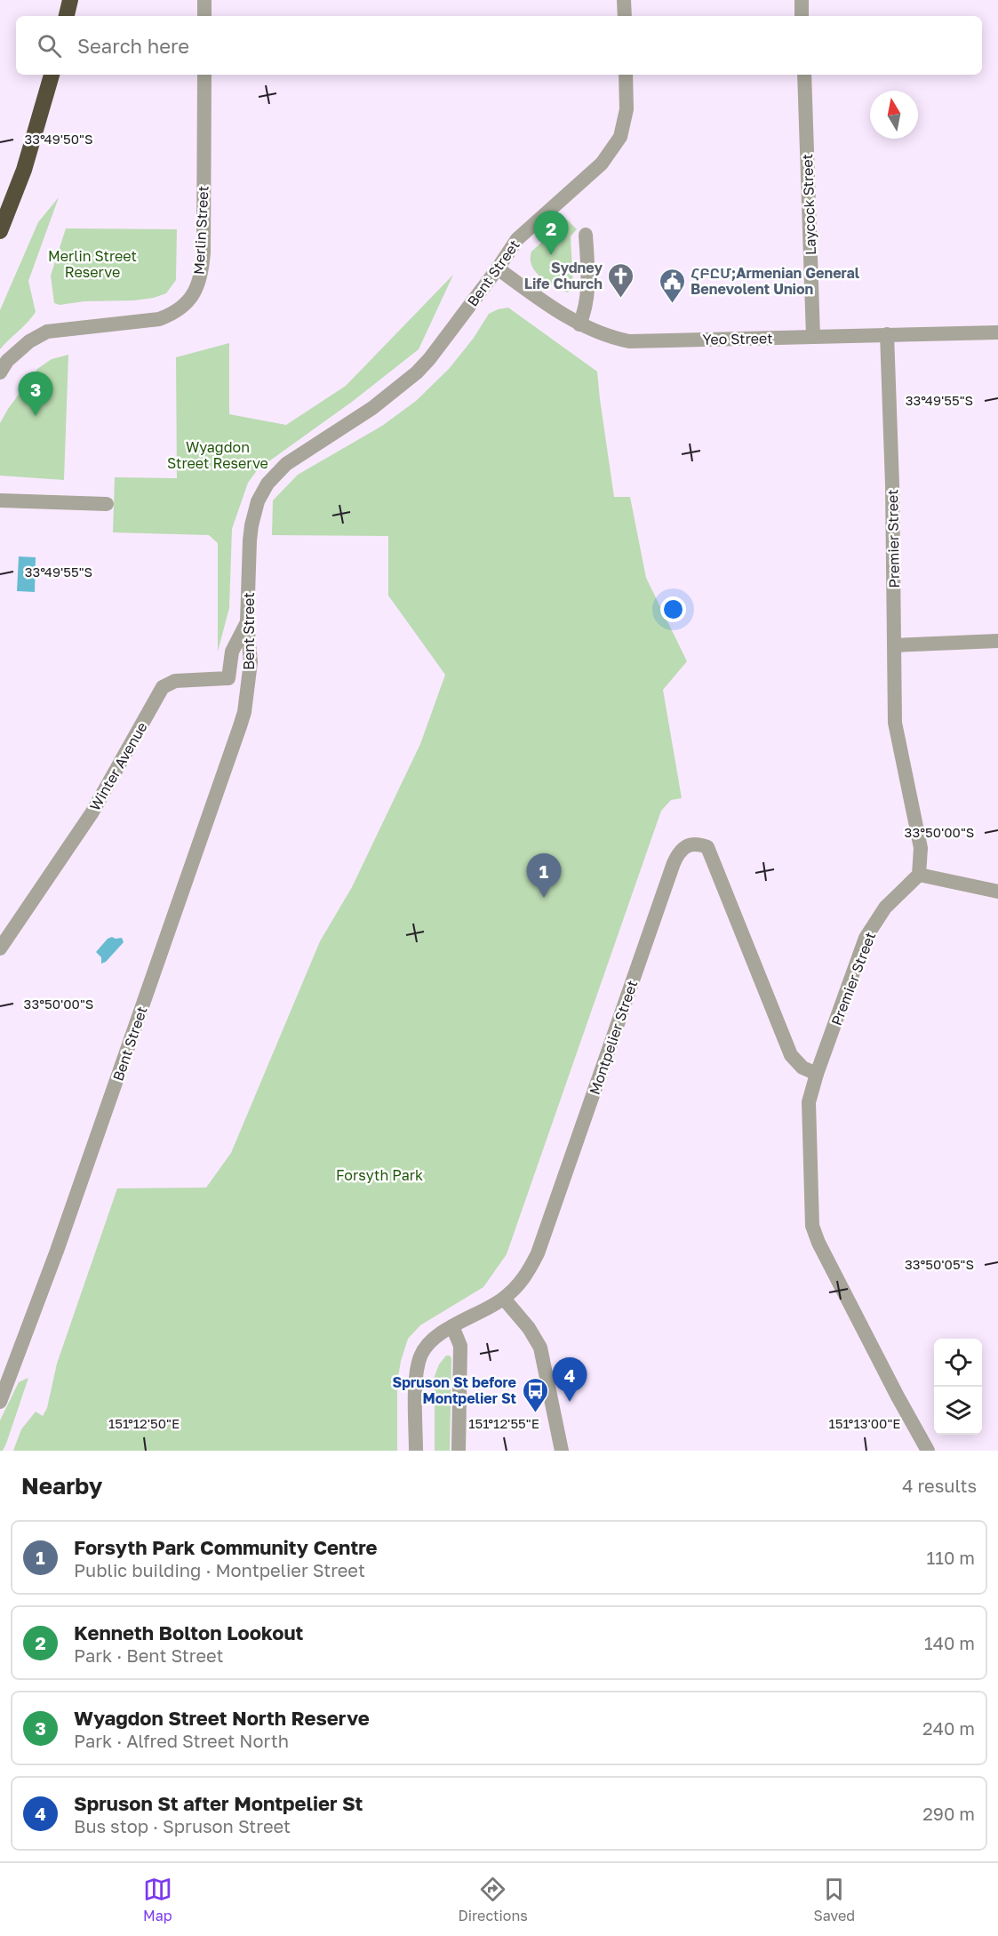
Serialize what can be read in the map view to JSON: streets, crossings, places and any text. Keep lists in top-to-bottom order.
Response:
{
  "streets": {
    "street": [
      "Laycock Street",
      "Merlin Street",
      "Bent Street",
      "Yeo Street",
      "Premier Street",
      "Winter Avenue",
      "Montpelier Street"
    ]
  },
  "crossings": [
    ["Laycock Street", "Yeo Street"],
    ["Bent Street", "Yeo Street"],
    ["Bent Street", "Winter Avenue"],
    ["Yeo Street", "Premier Street"],
    ["Premier Street", "Montpelier Street"]
  ],
  "parks": ["Merlin Street Reserve", "Wyagdon Street Reserve", "Forsyth Park"],
  "places": {
    "church": ["Sydney Life Church"],
    "public building": ["ՀԲԸՄ;Armenian General Benevolent Union"],
    "bus stop": ["Spruson St before Montpelier St"]
  },
  "north": "top",
  "page": {
    "search": "Search here",
    "pins": [
      "2",
      "3",
      "1",
      "4"
    ],
    "heading": ["Nearby", "4 results"],
    "list": [
      {
        "mark": "1",
        "name": "Forsyth Park Community Centre",
        "note": "Public building · Montpelier Street",
        "value": "110 m"
      },
      {
        "mark": "2",
        "name": "Kenneth Bolton Lookout",
        "note": "Park · Bent Street",
        "value": "140 m"
      },
      {
        "mark": "3",
        "name": "Wyagdon Street North Reserve",
        "note": "Park · Alfred Street North",
        "value": "240 m"
      },
      {
        "mark": "4",
        "name": "Spruson St after Montpelier St",
        "note": "Bus stop · Spruson Street",
        "value": "290 m"
      }
    ],
    "nav": ["Map", "Directions", "Saved"]
  },
  "coordinates": [
    "33°49'50\"S",
    "33°49'55\"S",
    "33°50'00\"S",
    "33°50'05\"S",
    "151°12'50\"E",
    "151°12'55\"E",
    "151°13'00\"E"
  ]
}
